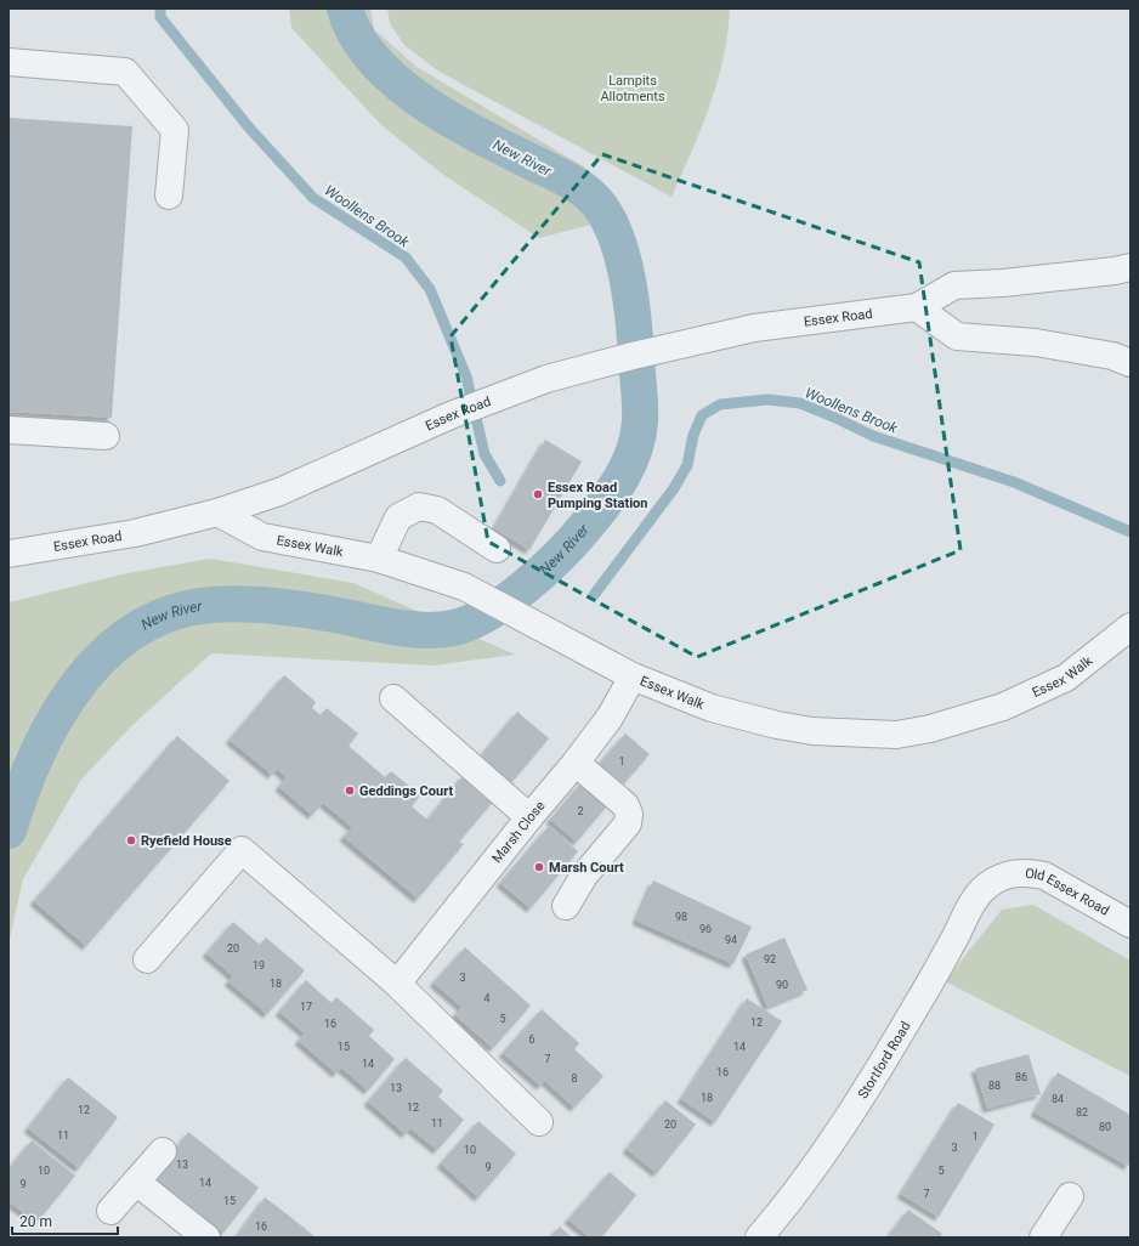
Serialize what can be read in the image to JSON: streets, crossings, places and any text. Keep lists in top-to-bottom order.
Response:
{
  "streets": {
    "street": [
      "Essex Road",
      "Essex Walk",
      "Marsh Close",
      "Old Essex Road",
      "Stortford Road"
    ]
  },
  "crossings": [
    ["Essex Road", "Essex Walk"],
    ["Essex Walk", "Marsh Close"],
    ["Old Essex Road", "Stortford Road"]
  ],
  "water": ["New River", "Woollens Brook"],
  "parks": ["Lampits Allotments"],
  "places": [
    "Essex Road Pumping Station",
    "Geddings Court",
    "Ryefield House",
    "Marsh Court"
  ],
  "house_numbers": [
    "1",
    "2",
    "98",
    "96",
    "94",
    "20",
    "92",
    "19",
    "3",
    "18",
    "90",
    "4",
    "17",
    "5",
    "12",
    "16",
    "6",
    "15",
    "14",
    "7",
    "14",
    "16",
    "86",
    "8",
    "88",
    "13",
    "18",
    "84",
    "12",
    "12",
    "82",
    "11",
    "20",
    "80",
    "11",
    "1",
    "3",
    "10",
    "13",
    "9",
    "10",
    "5",
    "14",
    "9",
    "7",
    "15",
    "16"
  ],
  "scale_bar": "20 m"
}
